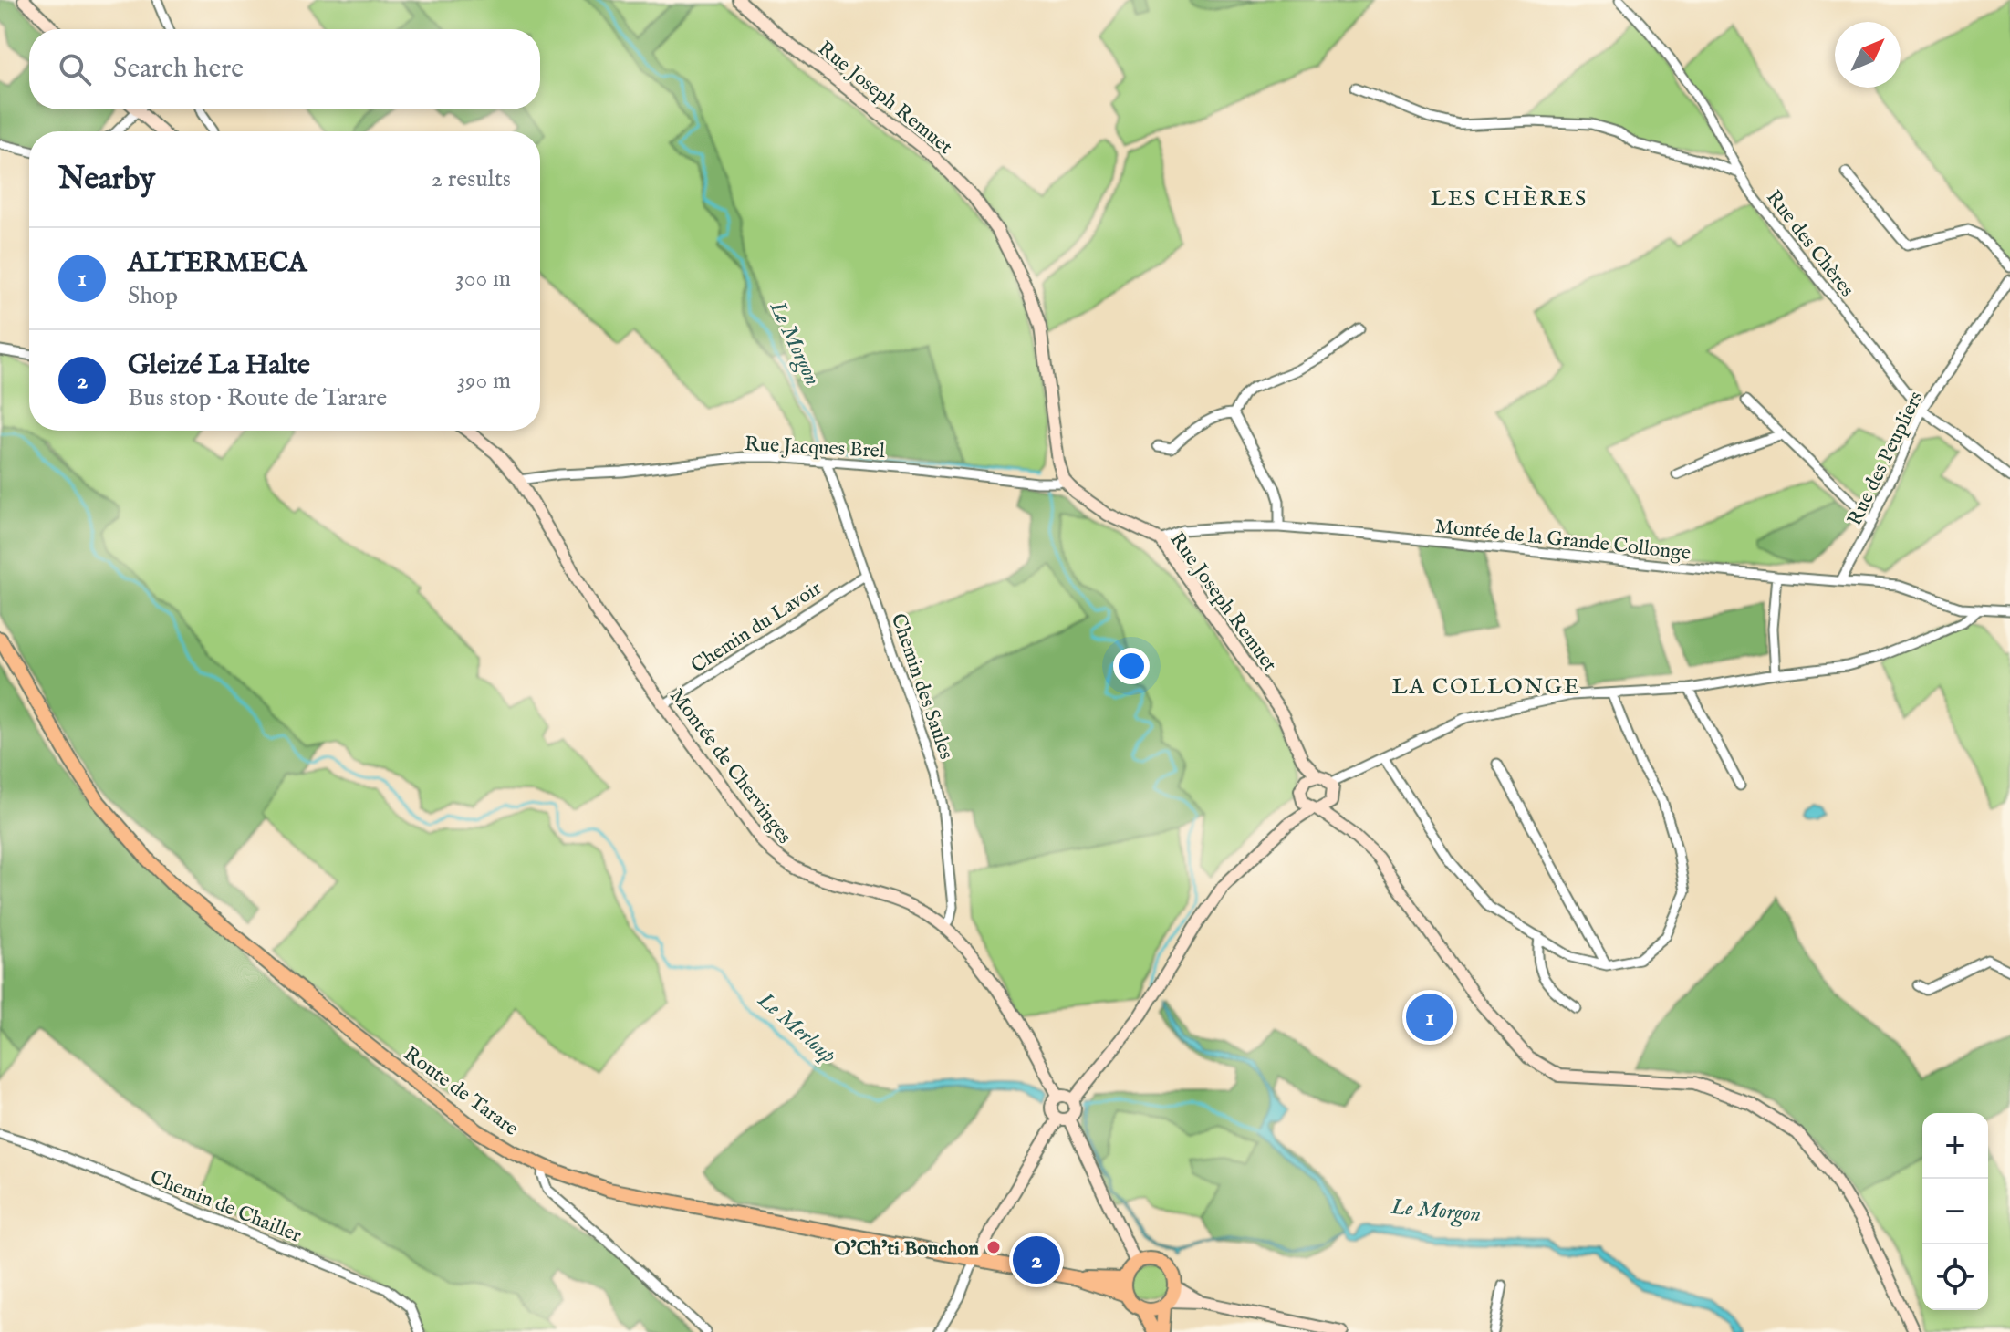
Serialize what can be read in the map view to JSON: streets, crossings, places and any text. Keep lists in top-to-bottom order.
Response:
{
  "streets": {
    "main road": ["Route de Tarare"],
    "street": [
      "Rue Joseph Remuet",
      "Rue des Chères",
      "Rue Jacques Brel",
      "Rue des Peupliers",
      "Montée de la Grande Collonge",
      "Chemin du Lavoir",
      "Chemin des Saules",
      "Montée de Chervinges",
      "Chemin de Chailler"
    ]
  },
  "crossings": [
    ["Rue Joseph Remuet", "Rue Jacques Brel"],
    ["Rue Joseph Remuet", "Montée de la Grande Collonge"],
    ["Rue des Chères", "Rue des Peupliers"],
    ["Rue Jacques Brel", "Chemin des Saules"],
    ["Rue Jacques Brel", "Montée de Chervinges"],
    ["Rue des Peupliers", "Montée de la Grande Collonge"],
    ["Chemin du Lavoir", "Chemin des Saules"],
    ["Chemin du Lavoir", "Montée de Chervinges"],
    ["Chemin des Saules", "Montée de Chervinges"]
  ],
  "districts": ["LES CHÈRES", "LA COLLONGE"],
  "water": ["Le Morgon", "Le Merloup"],
  "places": ["O’Ch’ti Bouchon"],
  "north": "top right",
  "page": {
    "search": "Search here",
    "heading": ["Nearby", "2 results"],
    "list": [
      {
        "mark": "1",
        "name": "ALTERMECA",
        "note": "Shop",
        "value": "300 m"
      },
      {
        "mark": "2",
        "name": "Gleizé La Halte",
        "note": "Bus stop · Route de Tarare",
        "value": "390 m"
      }
    ],
    "pins": ["1", "2"],
    "map_buttons": ["+", "−"]
  }
}
